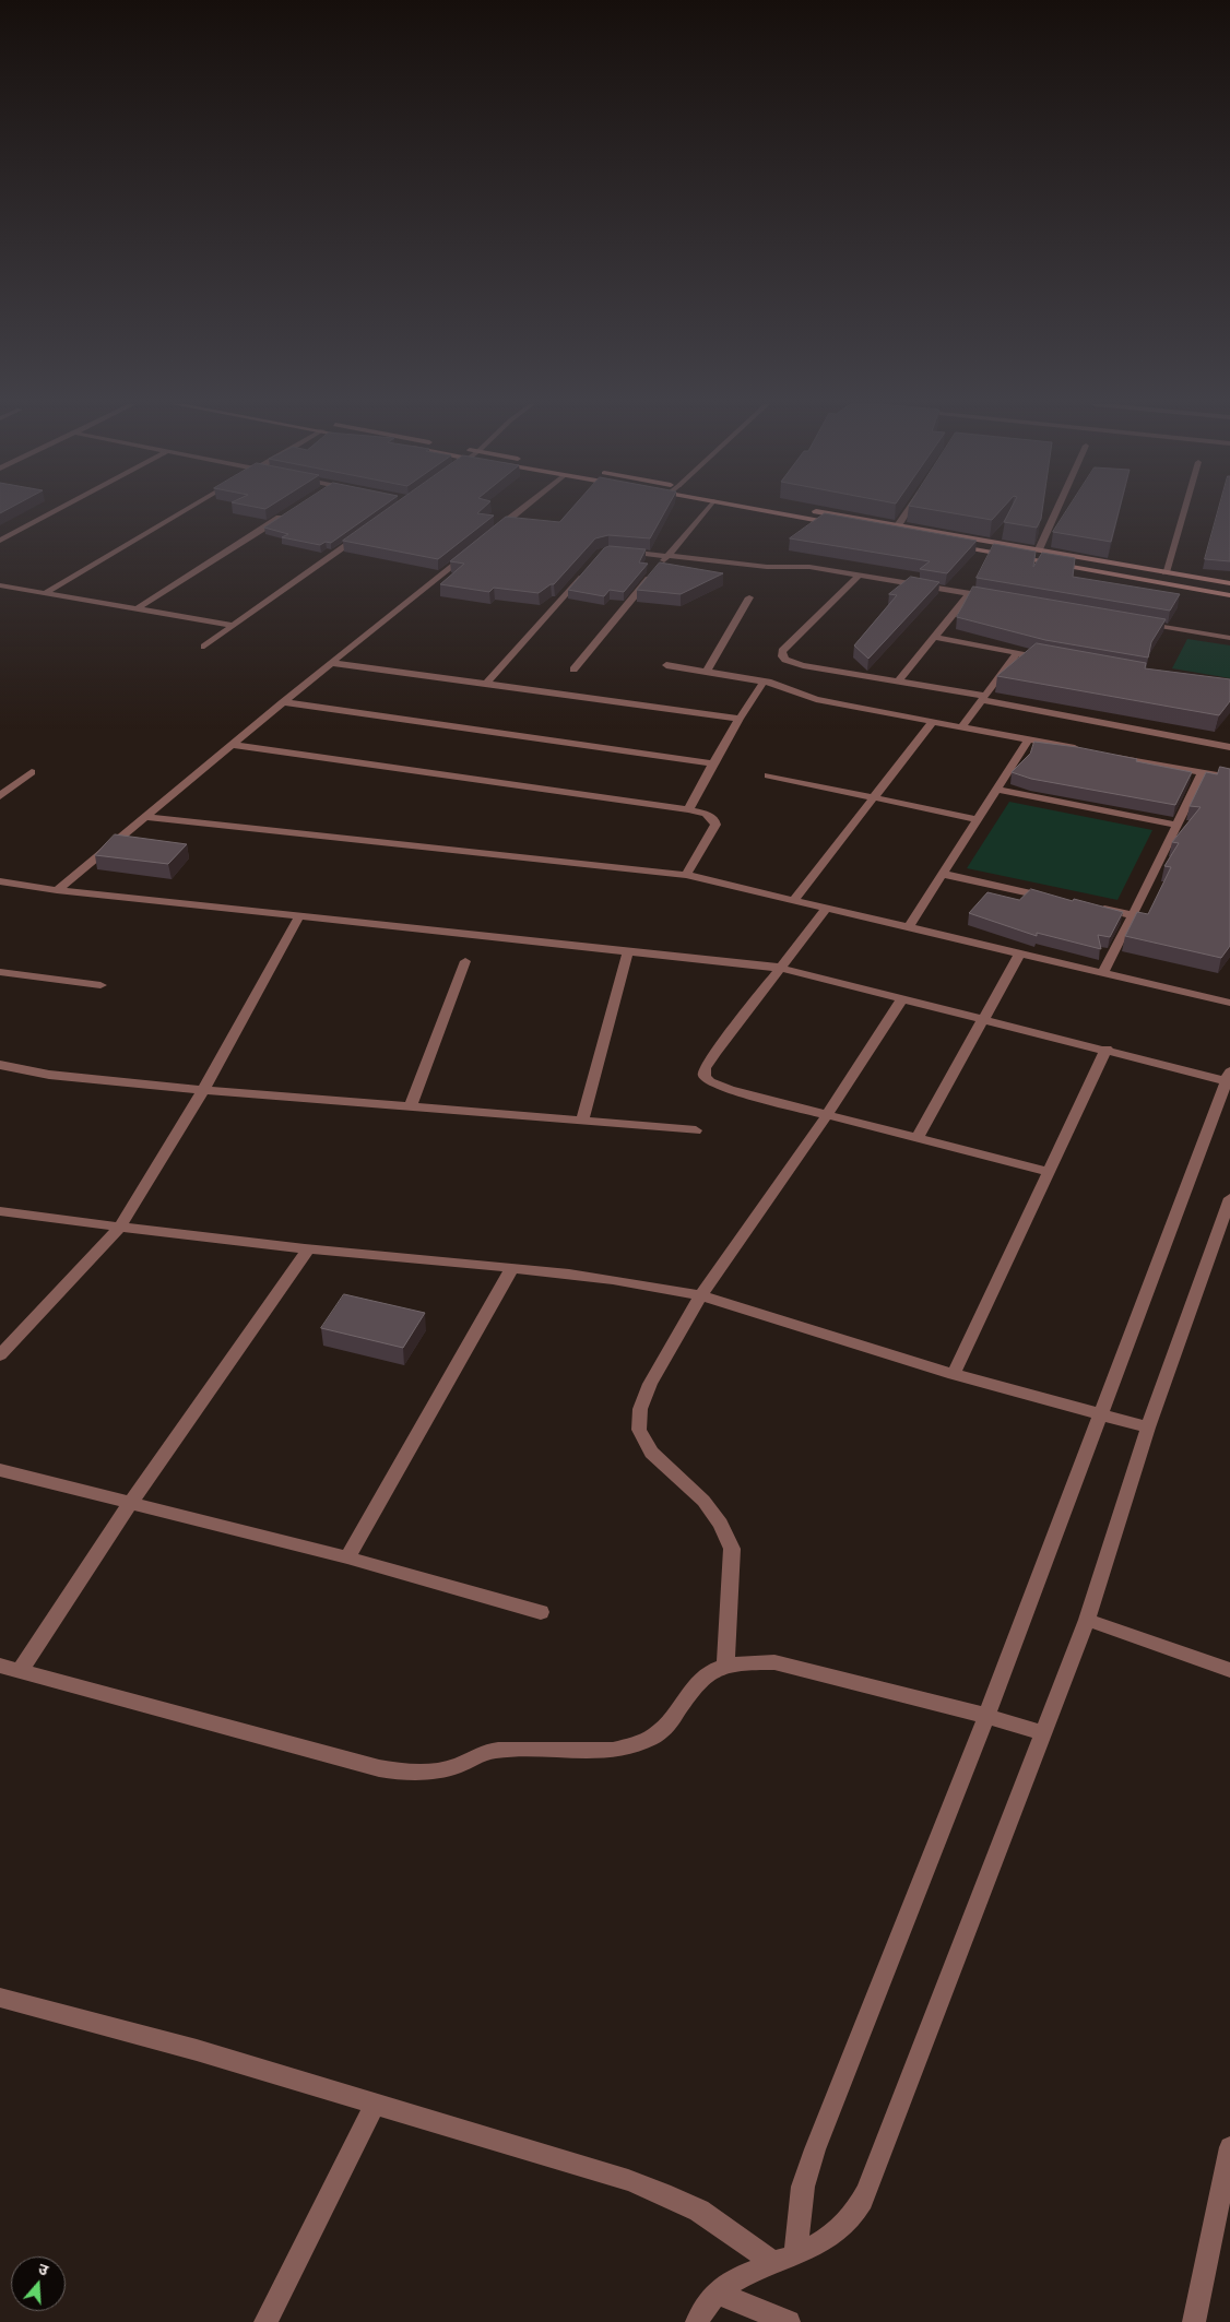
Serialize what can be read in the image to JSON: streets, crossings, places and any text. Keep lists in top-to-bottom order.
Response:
{
  "north": "top"
}
